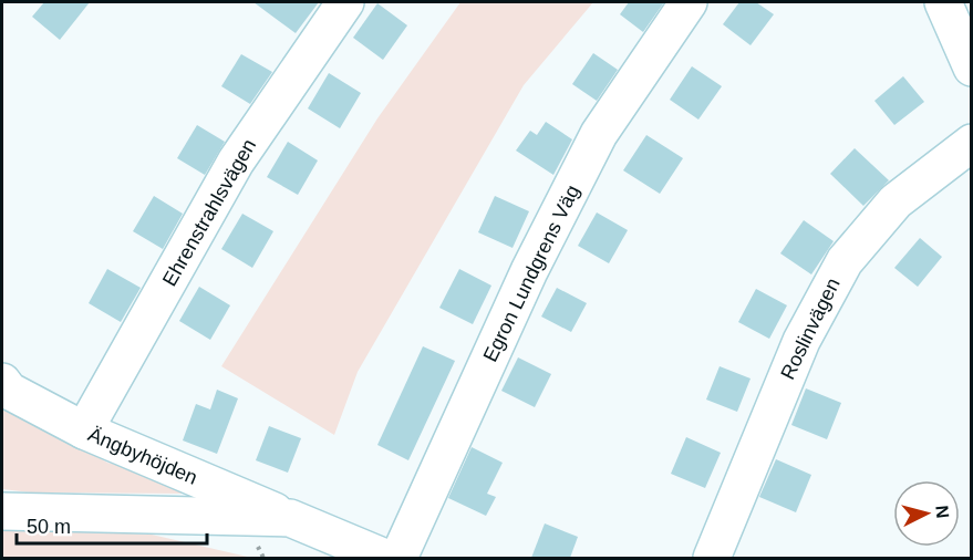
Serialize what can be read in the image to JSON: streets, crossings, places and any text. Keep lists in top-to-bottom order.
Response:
{
  "streets": {
    "street": [
      "Ehrenstrahlsvägen",
      "Egron Lundgrens Väg",
      "Roslinvägen",
      "Ängbyhöjden"
    ]
  },
  "crossings": [
    ["Ehrenstrahlsvägen", "Ängbyhöjden"]
  ],
  "scale_bar": "50 m",
  "north": "right"
}
